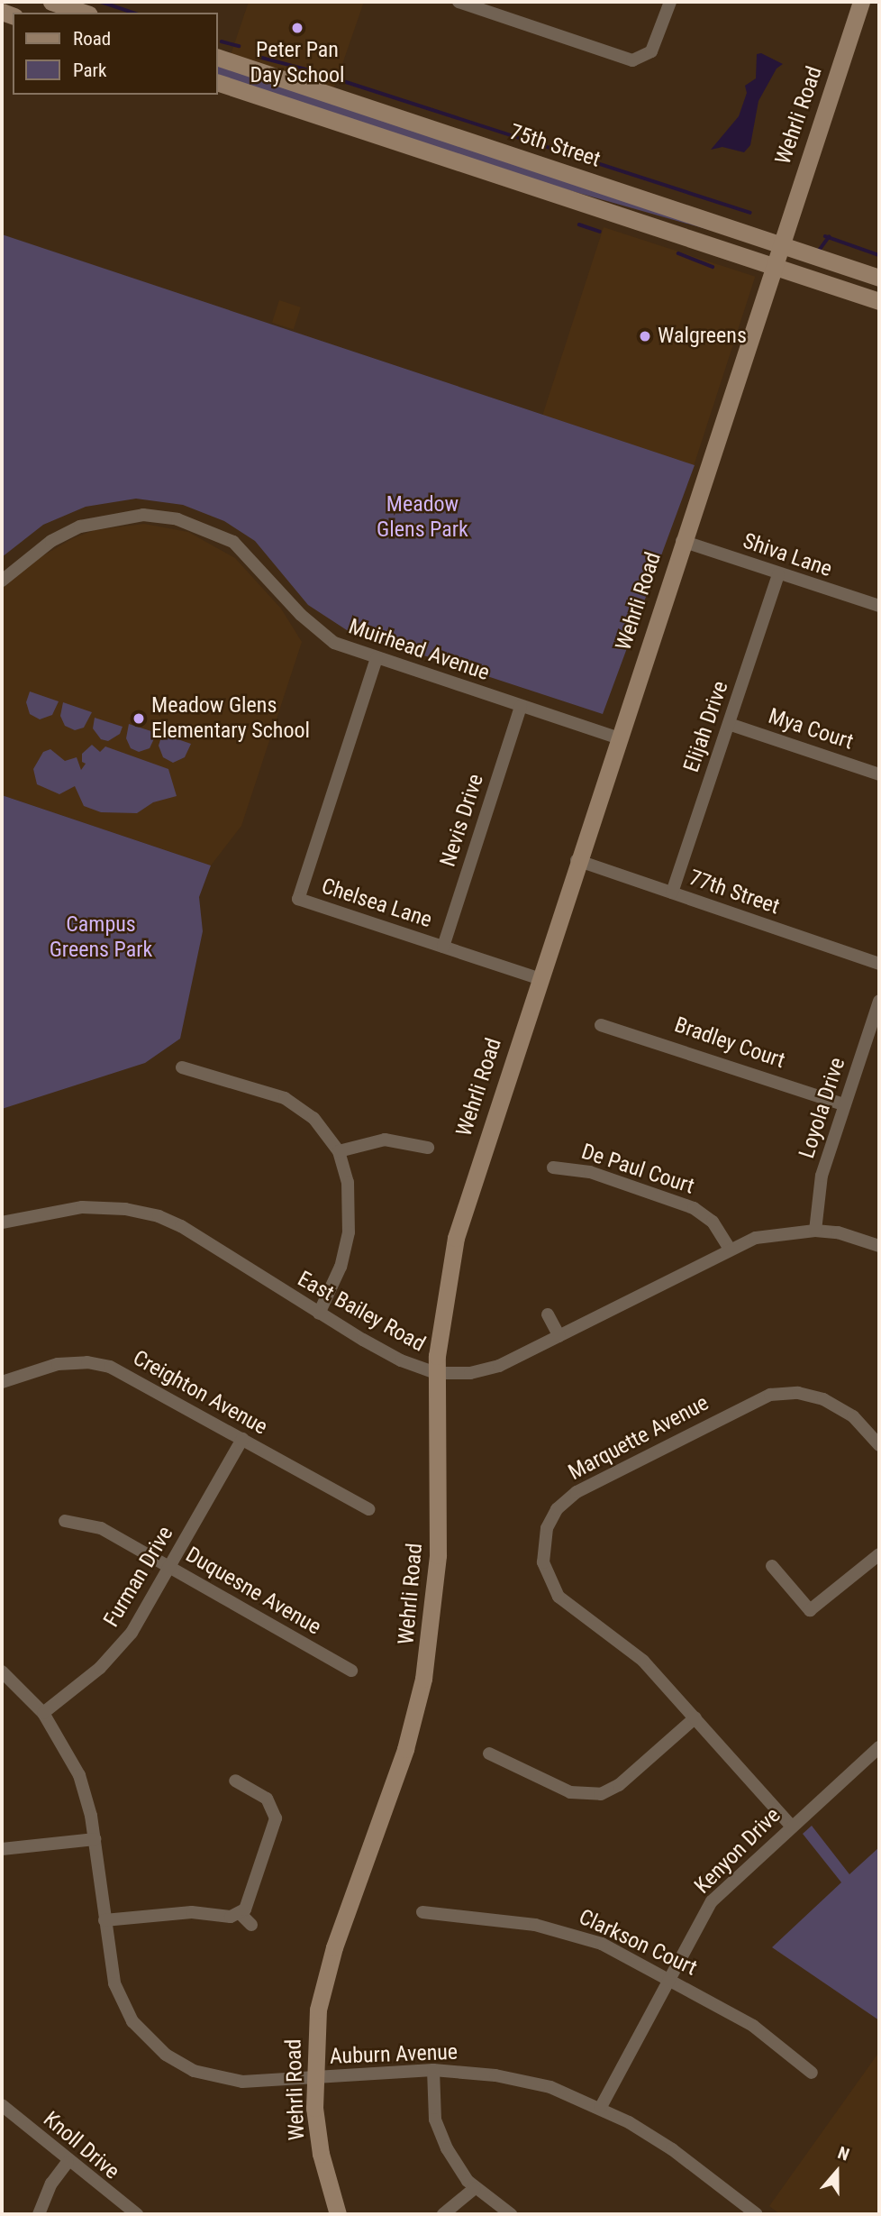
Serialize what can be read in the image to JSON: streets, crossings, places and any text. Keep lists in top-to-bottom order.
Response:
{
  "streets": {
    "street": [
      "Wehrli Road",
      "75th Street",
      "Shiva Lane",
      "Muirhead Avenue",
      "Elijah Drive",
      "Mya Court",
      "Nevis Drive",
      "77th Street",
      "Chelsea Lane",
      "Bradley Court",
      "Loyola Drive",
      "De Paul Court",
      "East Bailey Road",
      "Creighton Avenue",
      "Marquette Avenue",
      "Furman Drive",
      "Duquesne Avenue",
      "Kenyon Drive",
      "Clarkson Court",
      "Auburn Avenue",
      "Knoll Drive"
    ]
  },
  "crossings": [
    ["Wehrli Road", "75th Street"],
    ["Wehrli Road", "Shiva Lane"],
    ["Wehrli Road", "Muirhead Avenue"],
    ["Wehrli Road", "77th Street"],
    ["Wehrli Road", "Chelsea Lane"],
    ["Wehrli Road", "East Bailey Road"],
    ["Wehrli Road", "Auburn Avenue"],
    ["Shiva Lane", "Elijah Drive"],
    ["Muirhead Avenue", "Nevis Drive"],
    ["Muirhead Avenue", "Chelsea Lane"],
    ["Elijah Drive", "Mya Court"],
    ["Elijah Drive", "77th Street"],
    ["Nevis Drive", "Chelsea Lane"],
    ["Bradley Court", "Loyola Drive"],
    ["Loyola Drive", "East Bailey Road"],
    ["De Paul Court", "East Bailey Road"],
    ["Creighton Avenue", "Furman Drive"],
    ["Marquette Avenue", "Kenyon Drive"],
    ["Furman Drive", "Duquesne Avenue"],
    ["Furman Drive", "Auburn Avenue"],
    ["Kenyon Drive", "Clarkson Court"],
    ["Kenyon Drive", "Auburn Avenue"]
  ],
  "parks": ["Meadow Glens Park", "Campus Greens Park"],
  "places": ["Peter Pan Day School", "Walgreens", "Meadow Glens Elementary School"],
  "legend": ["Road", "Park"],
  "north": "top"
}
